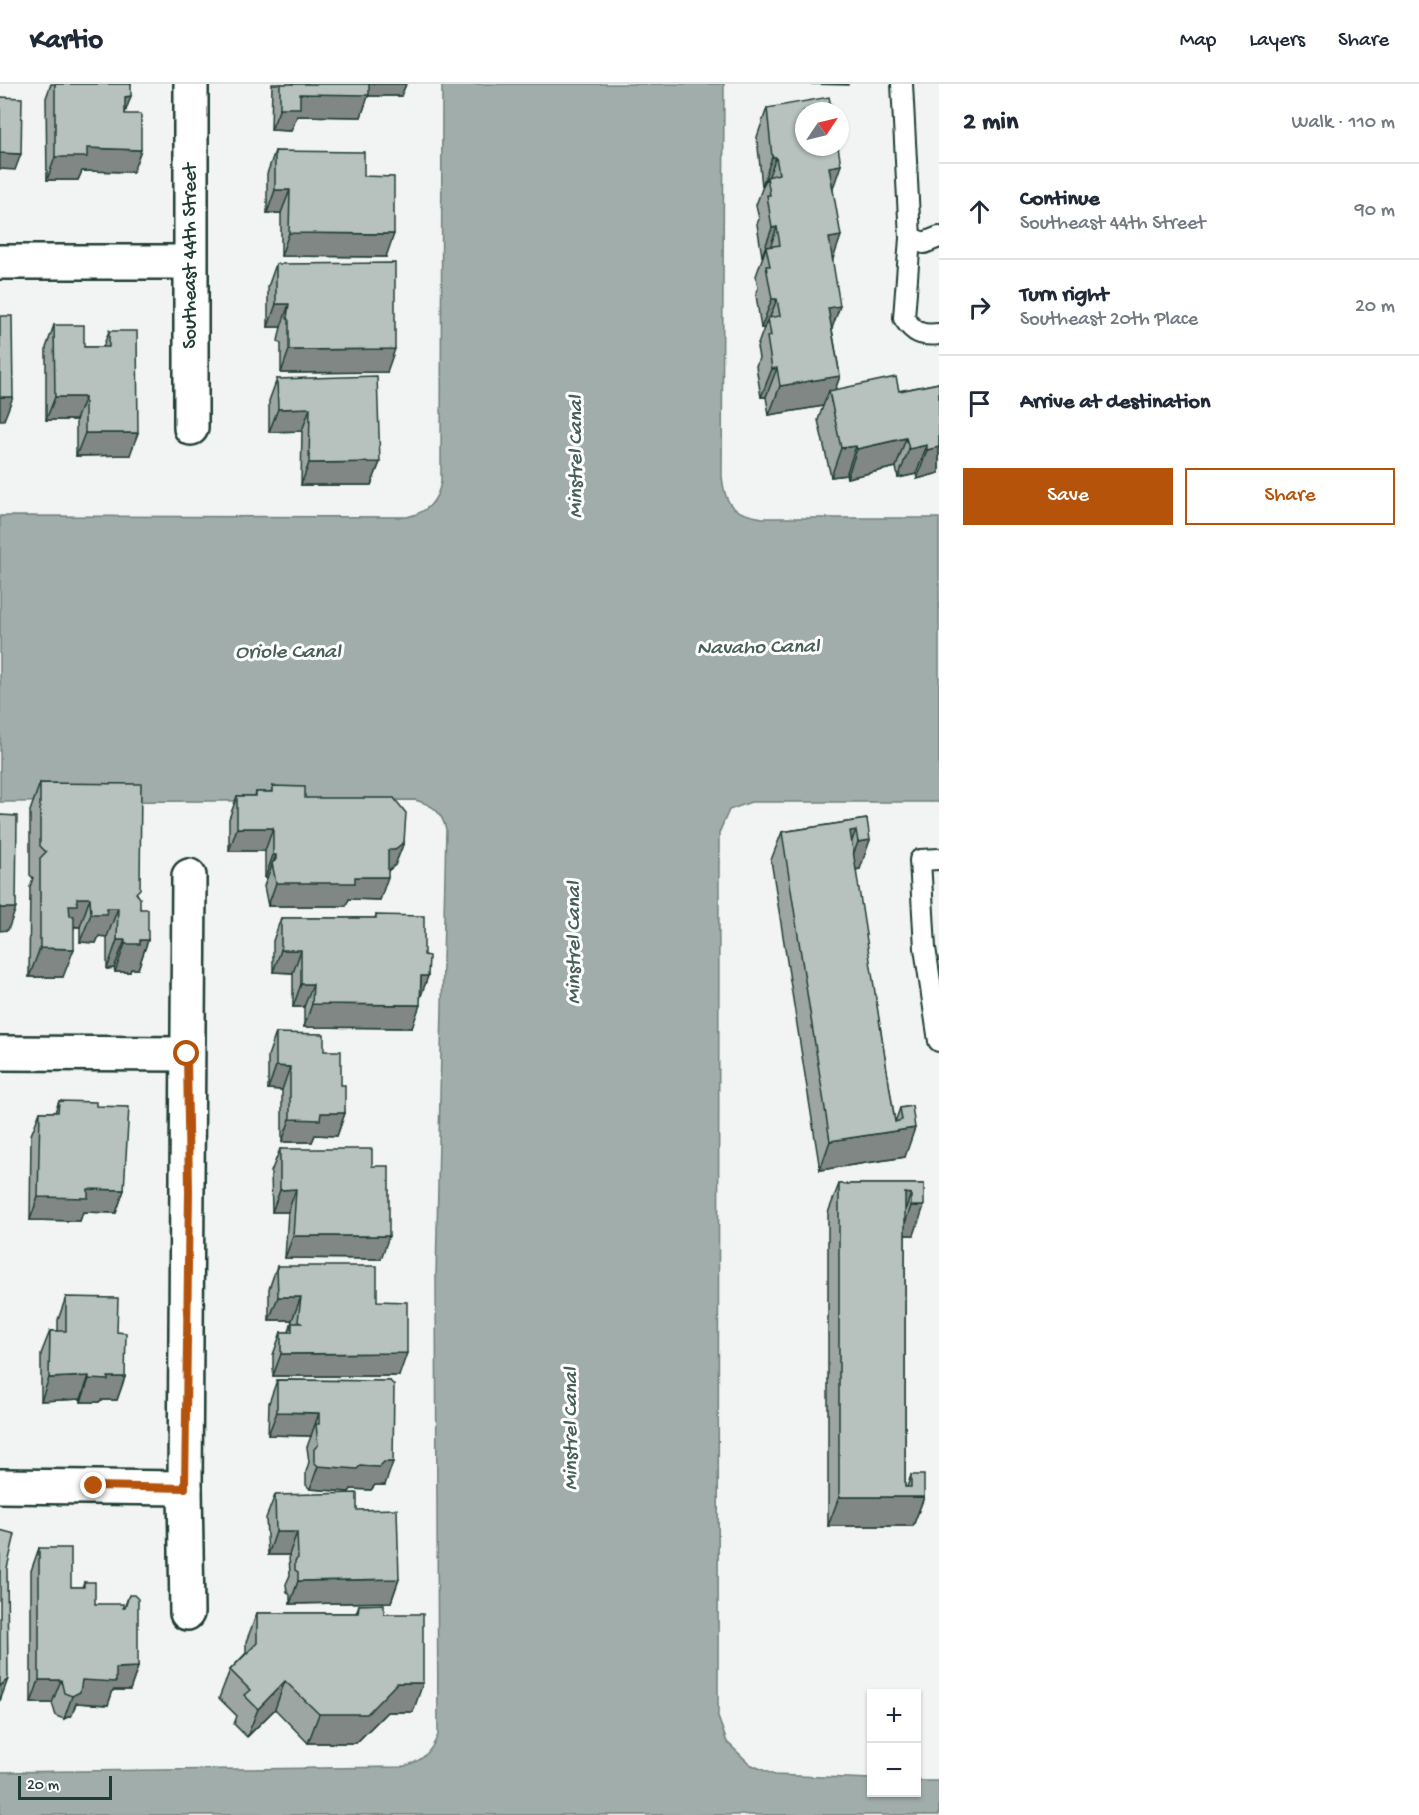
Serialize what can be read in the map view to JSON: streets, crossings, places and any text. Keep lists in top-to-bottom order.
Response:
{
  "streets": {
    "street": ["Southeast 44th Street"]
  },
  "water": ["Minstrel Canal", "Navaho Canal", "Oriole Canal"],
  "scale_bar": "20 m",
  "north": "top right",
  "page": {
    "header": "Kartio",
    "nav": ["Map", "Layers", "Share"],
    "heading": ["2 min", "Walk · 110 m"],
    "list": [
      ["Continue", "Southeast 44th Street", "90 m"],
      ["Turn right", "Southeast 20th Place", "20 m"],
      "Arrive at destination"
    ],
    "buttons": ["Save", "Share"],
    "map_buttons": ["+", "−"],
    "scale": "20 m"
  }
}
